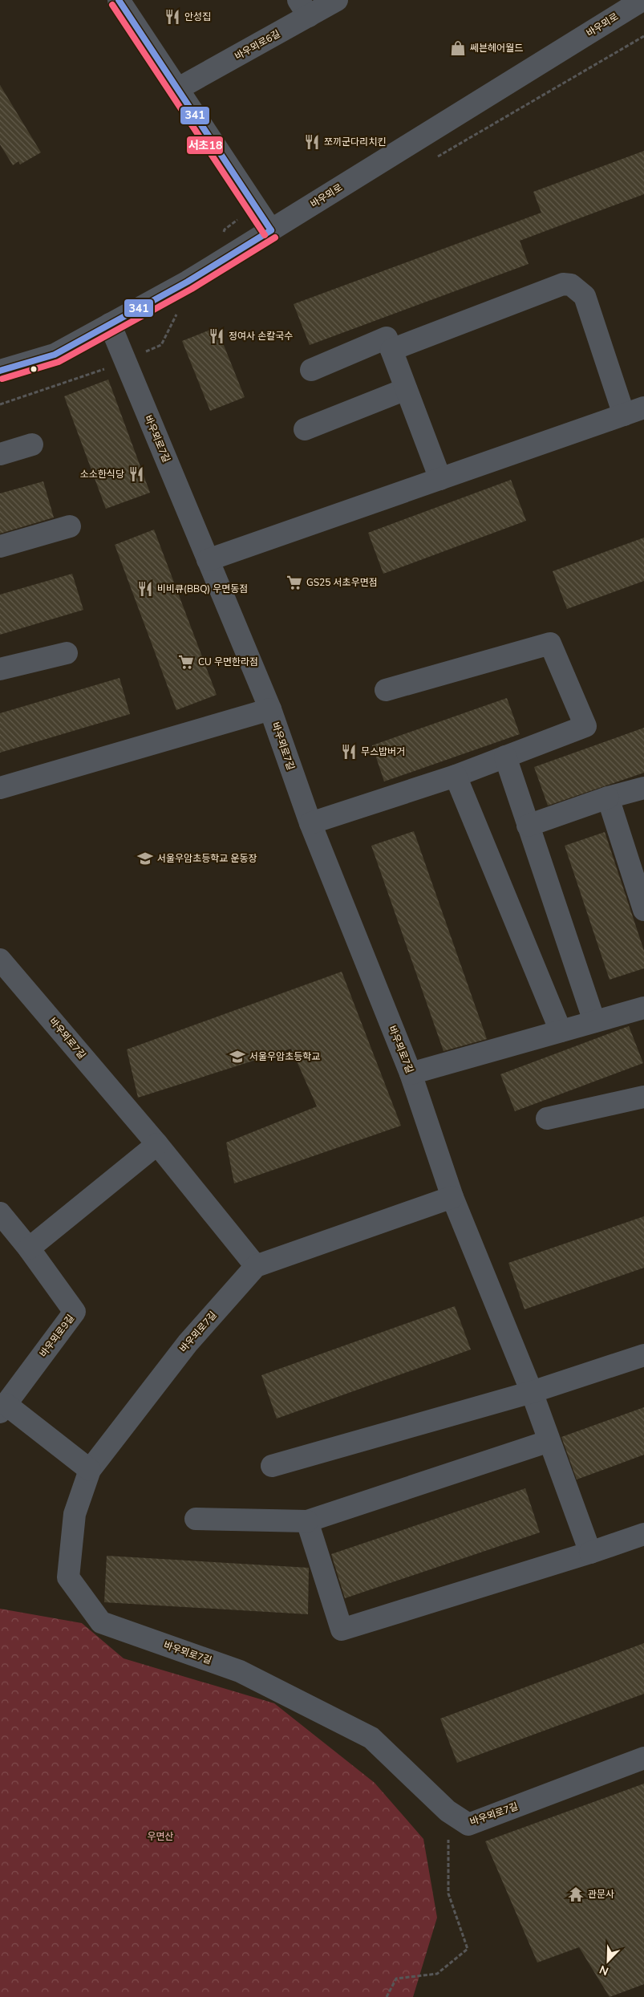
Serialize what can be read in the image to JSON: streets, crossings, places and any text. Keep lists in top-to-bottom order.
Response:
{
  "streets": {
    "street": [
      "바우뫼로",
      "바우뫼로6길",
      "바우뫼로7길",
      "바우뫼로9길"
    ]
  },
  "crossings": [
    ["바우뫼로", "바우뫼로7길"]
  ],
  "parks": ["우면산"],
  "places": {
    "restaurant": [
      "안성집",
      "쪼끼군다리치킨",
      "정여사 손칼국수",
      "소소한식당",
      "비비큐(BBQ) 우면동점",
      "무스밥버거"
    ],
    "shop": ["쎄븐헤어월드"],
    "supermarket": ["GS25 서초우면점", "CU 우면한라점"],
    "school or university": ["서울우암초등학교 운동장", "서울우암초등학교"],
    "temple": ["관문사"]
  },
  "lines": ["transit line 341", "transit line 서초18"],
  "north": "bottom left"
}
